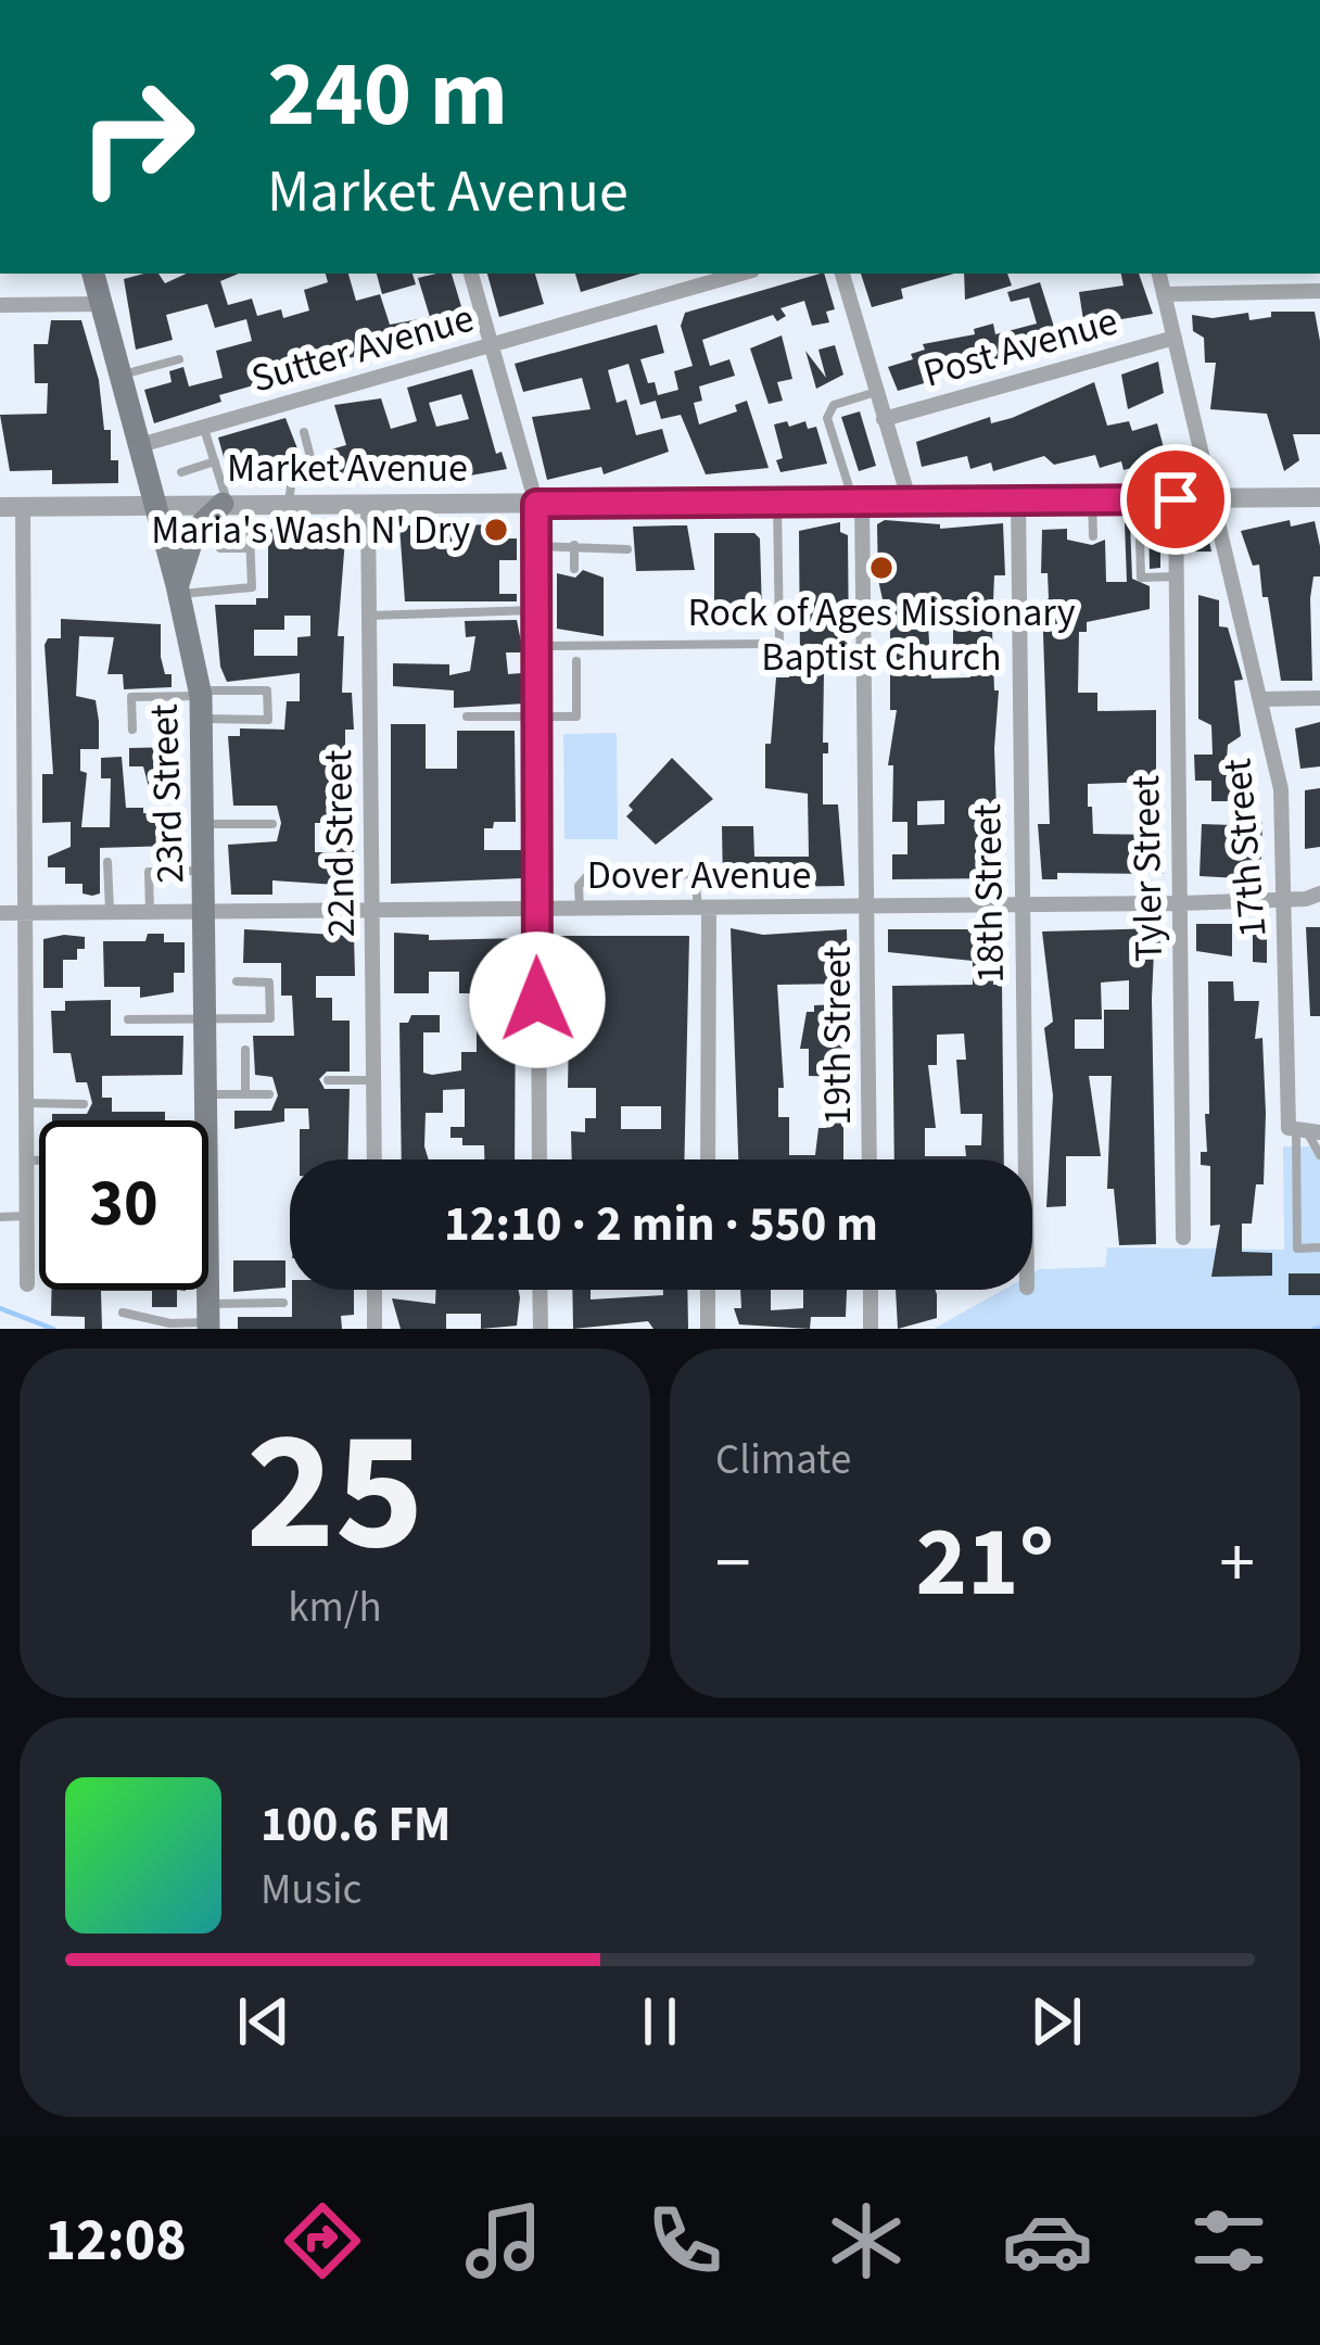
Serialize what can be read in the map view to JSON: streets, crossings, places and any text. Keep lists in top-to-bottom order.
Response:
{
  "streets": {
    "main road": ["23rd Street"],
    "street": [
      "Post Avenue",
      "Sutter Avenue",
      "Market Avenue",
      "22nd Street",
      "17th Street",
      "Tyler Street",
      "Dover Avenue",
      "18th Street",
      "19th Street"
    ]
  },
  "crossings": [
    ["Post Avenue", "17th Street"],
    ["Sutter Avenue", "23rd Street"],
    ["Market Avenue", "23rd Street"],
    ["Market Avenue", "22nd Street"],
    ["Market Avenue", "17th Street"],
    ["Market Avenue", "Tyler Street"],
    ["Market Avenue", "18th Street"],
    ["Market Avenue", "19th Street"],
    ["23rd Street", "Dover Avenue"],
    ["22nd Street", "Dover Avenue"],
    ["17th Street", "Dover Avenue"],
    ["Tyler Street", "Dover Avenue"],
    ["Dover Avenue", "18th Street"],
    ["Dover Avenue", "19th Street"]
  ],
  "places": ["Maria's Wash N' Dry", "Rock of Ages Missionary Baptist Church"],
  "page": {
    "turn": ["240 m", "Market Avenue"],
    "limit": "30",
    "trip": "12:10 · 2 min · 550 m",
    "tile": [
      ["25", "km/h"],
      "Climate"
    ],
    "heat": ["−", "21°", "+"],
    "song": ["100.6 FM", "Music"],
    "tabs": "12:08"
  }
}
